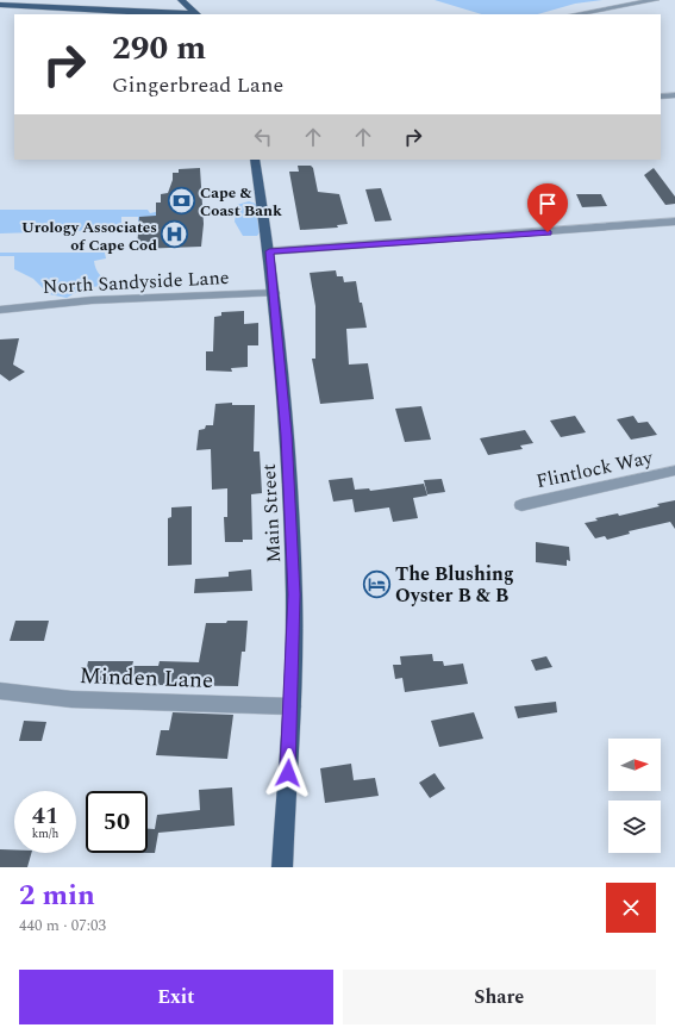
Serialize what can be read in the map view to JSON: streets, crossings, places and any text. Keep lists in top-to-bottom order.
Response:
{
  "streets": {
    "main road": ["Main Street"],
    "street": ["North Sandyside Lane", "Flintlock Way", "Minden Lane"]
  },
  "crossings": [
    ["North Sandyside Lane", "Main Street"],
    ["Main Street", "Minden Lane"]
  ],
  "places": {
    "bank": ["Cape & Coast Bank"],
    "hospital": ["Urology Associates of Cape Cod"],
    "hotel": ["The Blushing Oyster B & B"]
  },
  "north": "right",
  "page": {
    "turn": ["290 m", "Gingerbread Lane"],
    "speed": "41 km/h",
    "limit": "50",
    "heading": ["2 min", "440 m · 07:03"],
    "buttons": ["Exit", "Share"]
  }
}
